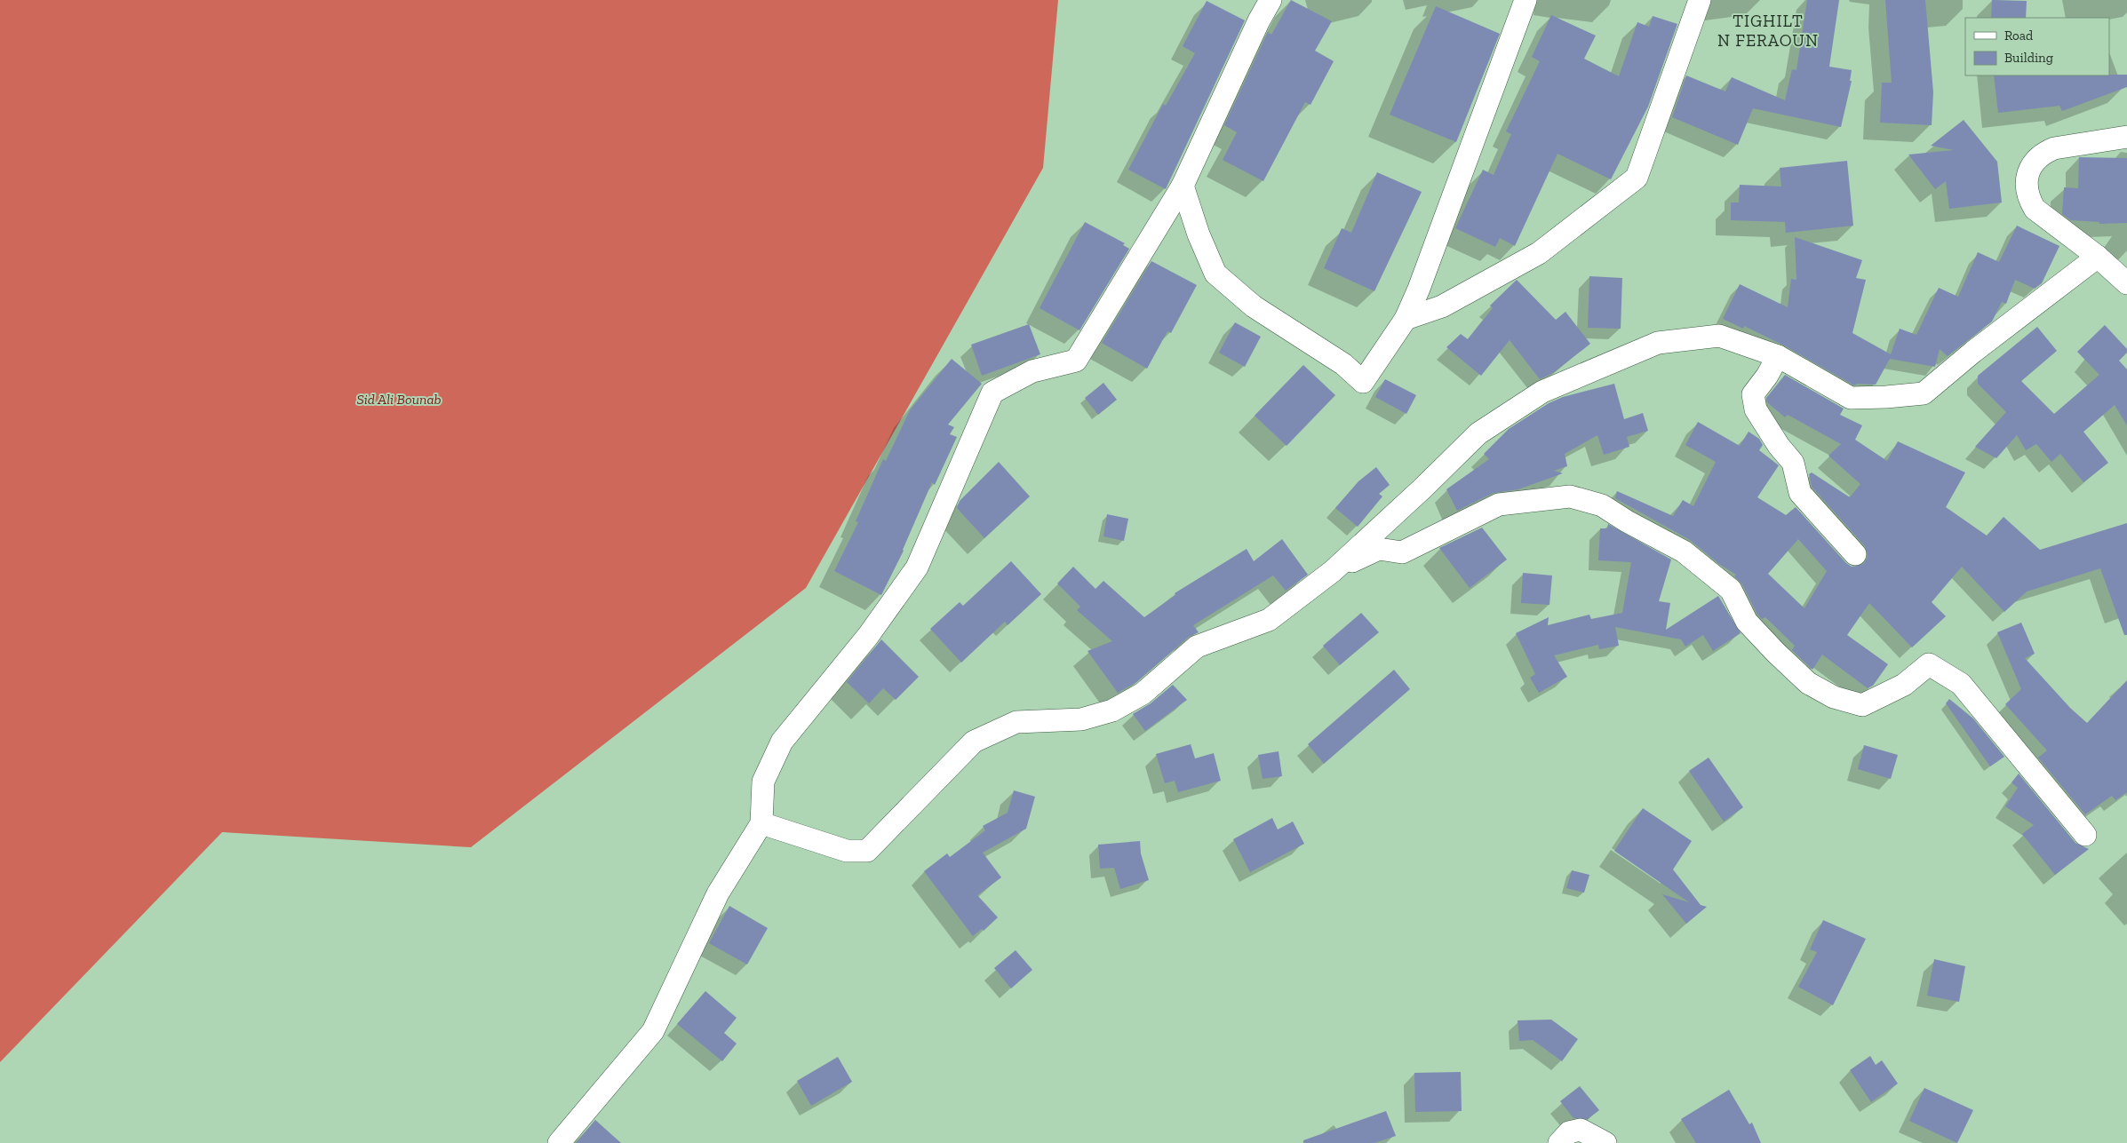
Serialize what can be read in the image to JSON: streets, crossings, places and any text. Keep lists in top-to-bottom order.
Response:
{
  "districts": ["TIGHILT N FERAOUN"],
  "parks": ["Sid Ali Bounab"],
  "legend": ["Road", "Building"]
}
